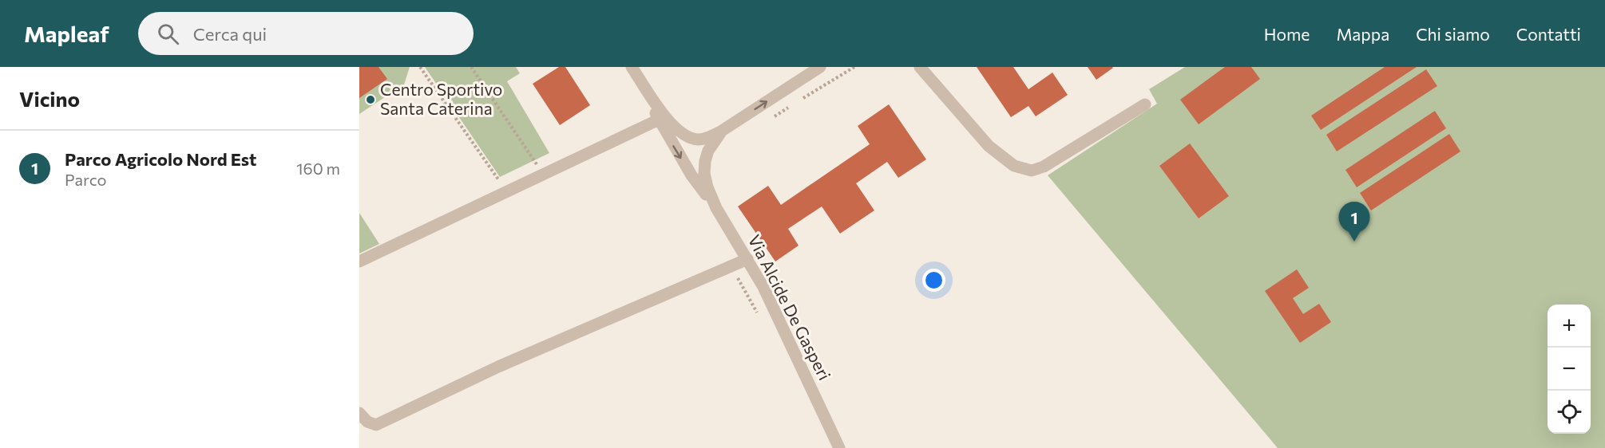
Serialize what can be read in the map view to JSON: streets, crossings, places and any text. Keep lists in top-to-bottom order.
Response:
{
  "streets": {
    "street": ["Via Alcide De Gasperi"]
  },
  "places": ["Centro Sportivo Santa Caterina"],
  "page": {
    "header": "Mapleaf",
    "search": "Cerca qui",
    "nav": [
      "Home",
      "Mappa",
      "Chi siamo",
      "Contatti"
    ],
    "heading": "Vicino",
    "list": [
      {
        "mark": "1",
        "name": "Parco Agricolo Nord Est",
        "note": "Parco",
        "value": "160 m"
      }
    ],
    "pins": "1",
    "map_buttons": ["+", "−"]
  }
}
